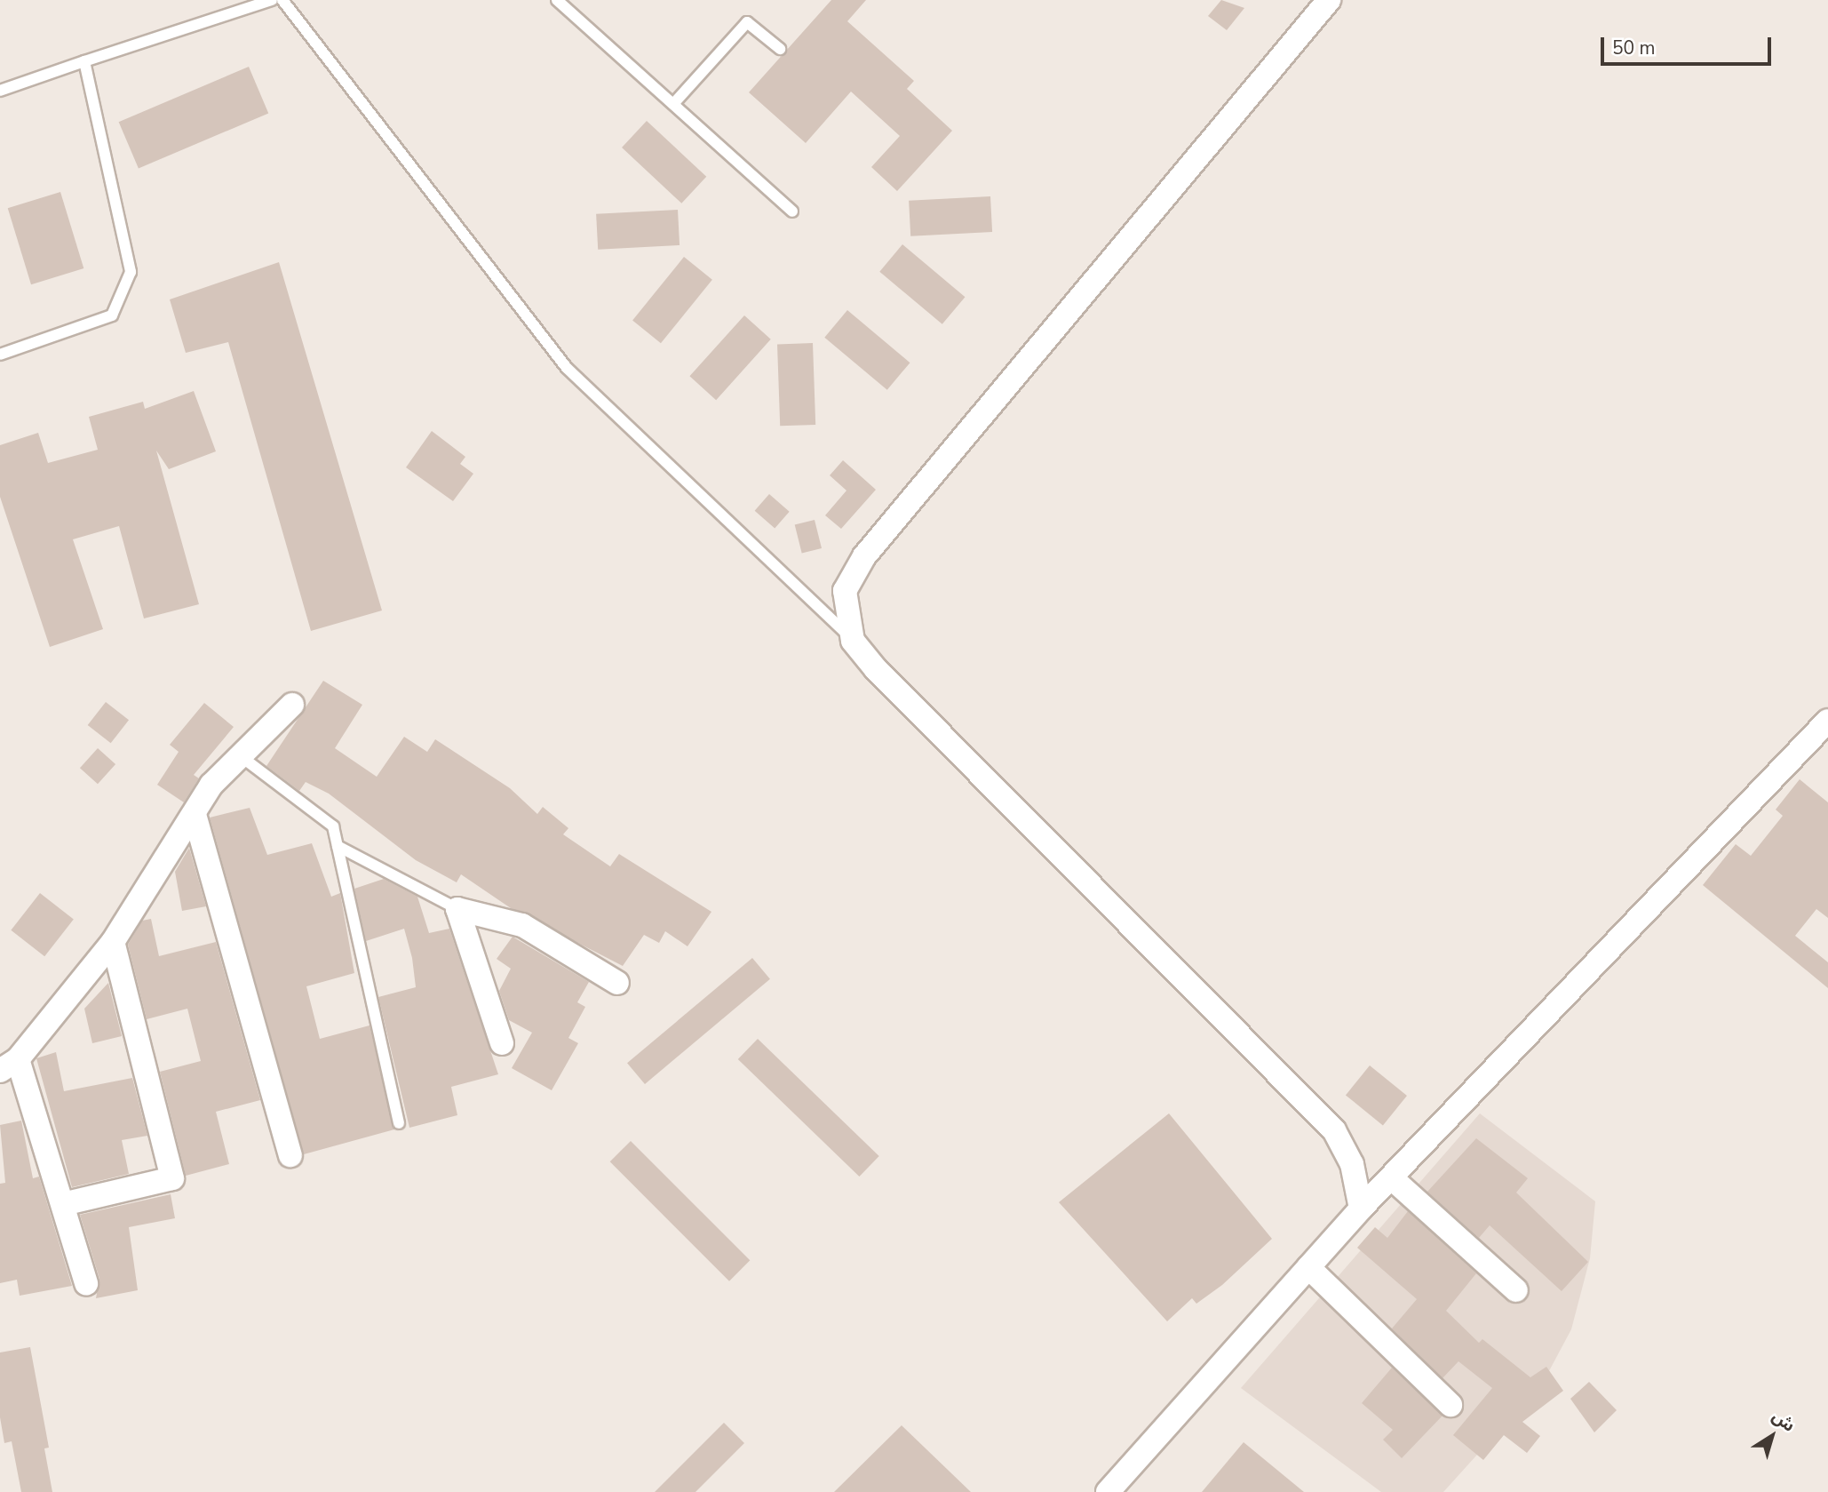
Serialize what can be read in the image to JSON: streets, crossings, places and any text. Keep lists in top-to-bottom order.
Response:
{
  "scale_bar": "50 m",
  "north": "top right"
}
